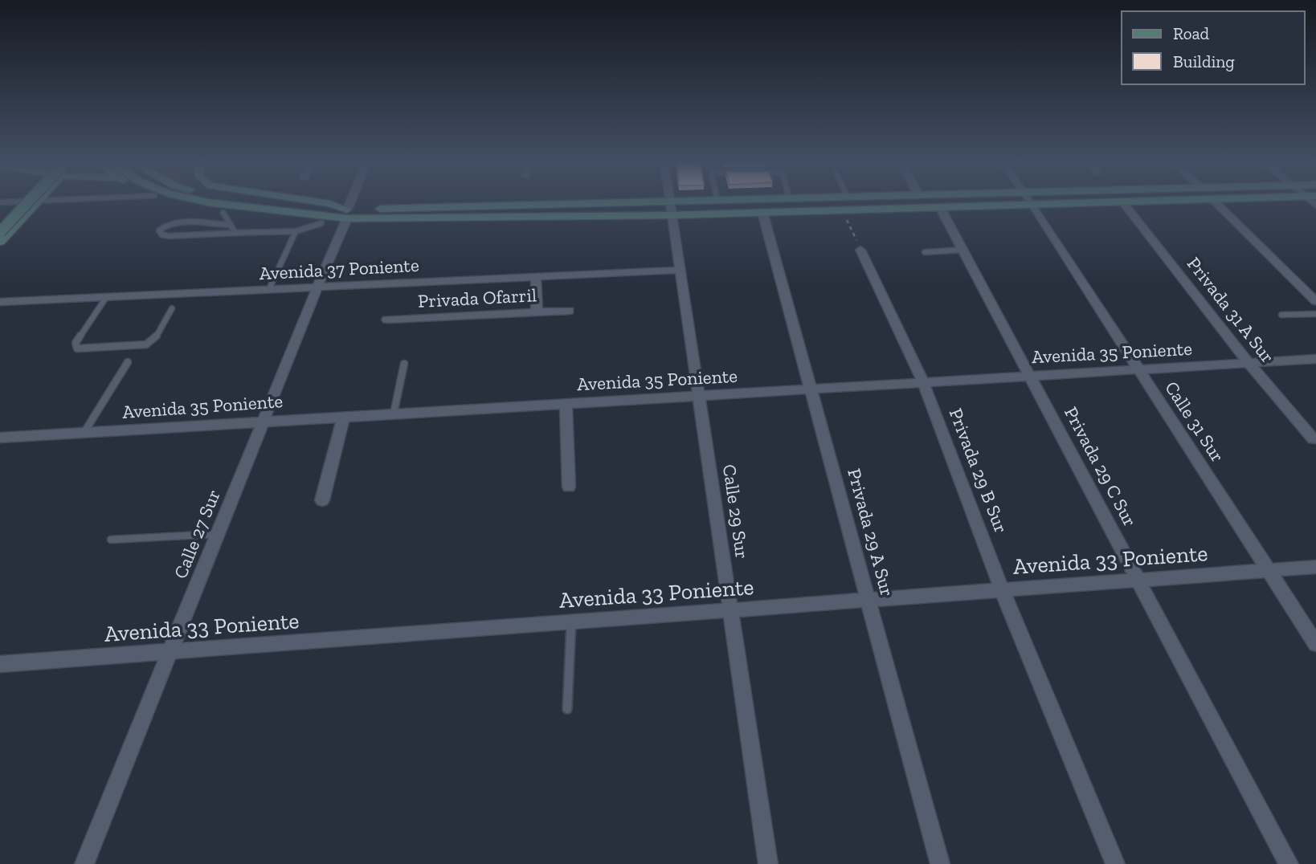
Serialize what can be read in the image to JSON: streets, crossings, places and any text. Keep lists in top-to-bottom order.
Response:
{
  "streets": {
    "street": [
      "Avenida 37 Poniente",
      "Privada Ofarril",
      "Privada 31 A Sur",
      "Avenida 35 Poniente",
      "Calle 31 Sur",
      "Privada 29 C Sur",
      "Privada 29 B Sur",
      "Calle 29 Sur",
      "Privada 29 A Sur",
      "Calle 27 Sur",
      "Avenida 33 Poniente"
    ]
  },
  "crossings": [
    ["Avenida 37 Poniente", "Calle 29 Sur"],
    ["Avenida 37 Poniente", "Calle 27 Sur"],
    ["Privada 31 A Sur", "Avenida 35 Poniente"],
    ["Avenida 35 Poniente", "Calle 31 Sur"],
    ["Avenida 35 Poniente", "Privada 29 C Sur"],
    ["Avenida 35 Poniente", "Privada 29 B Sur"],
    ["Avenida 35 Poniente", "Calle 29 Sur"],
    ["Avenida 35 Poniente", "Privada 29 A Sur"],
    ["Avenida 35 Poniente", "Calle 27 Sur"],
    ["Calle 31 Sur", "Avenida 33 Poniente"],
    ["Privada 29 C Sur", "Avenida 33 Poniente"],
    ["Privada 29 B Sur", "Avenida 33 Poniente"],
    ["Calle 29 Sur", "Avenida 33 Poniente"],
    ["Privada 29 A Sur", "Avenida 33 Poniente"],
    ["Calle 27 Sur", "Avenida 33 Poniente"]
  ],
  "legend": ["Road", "Building"]
}
